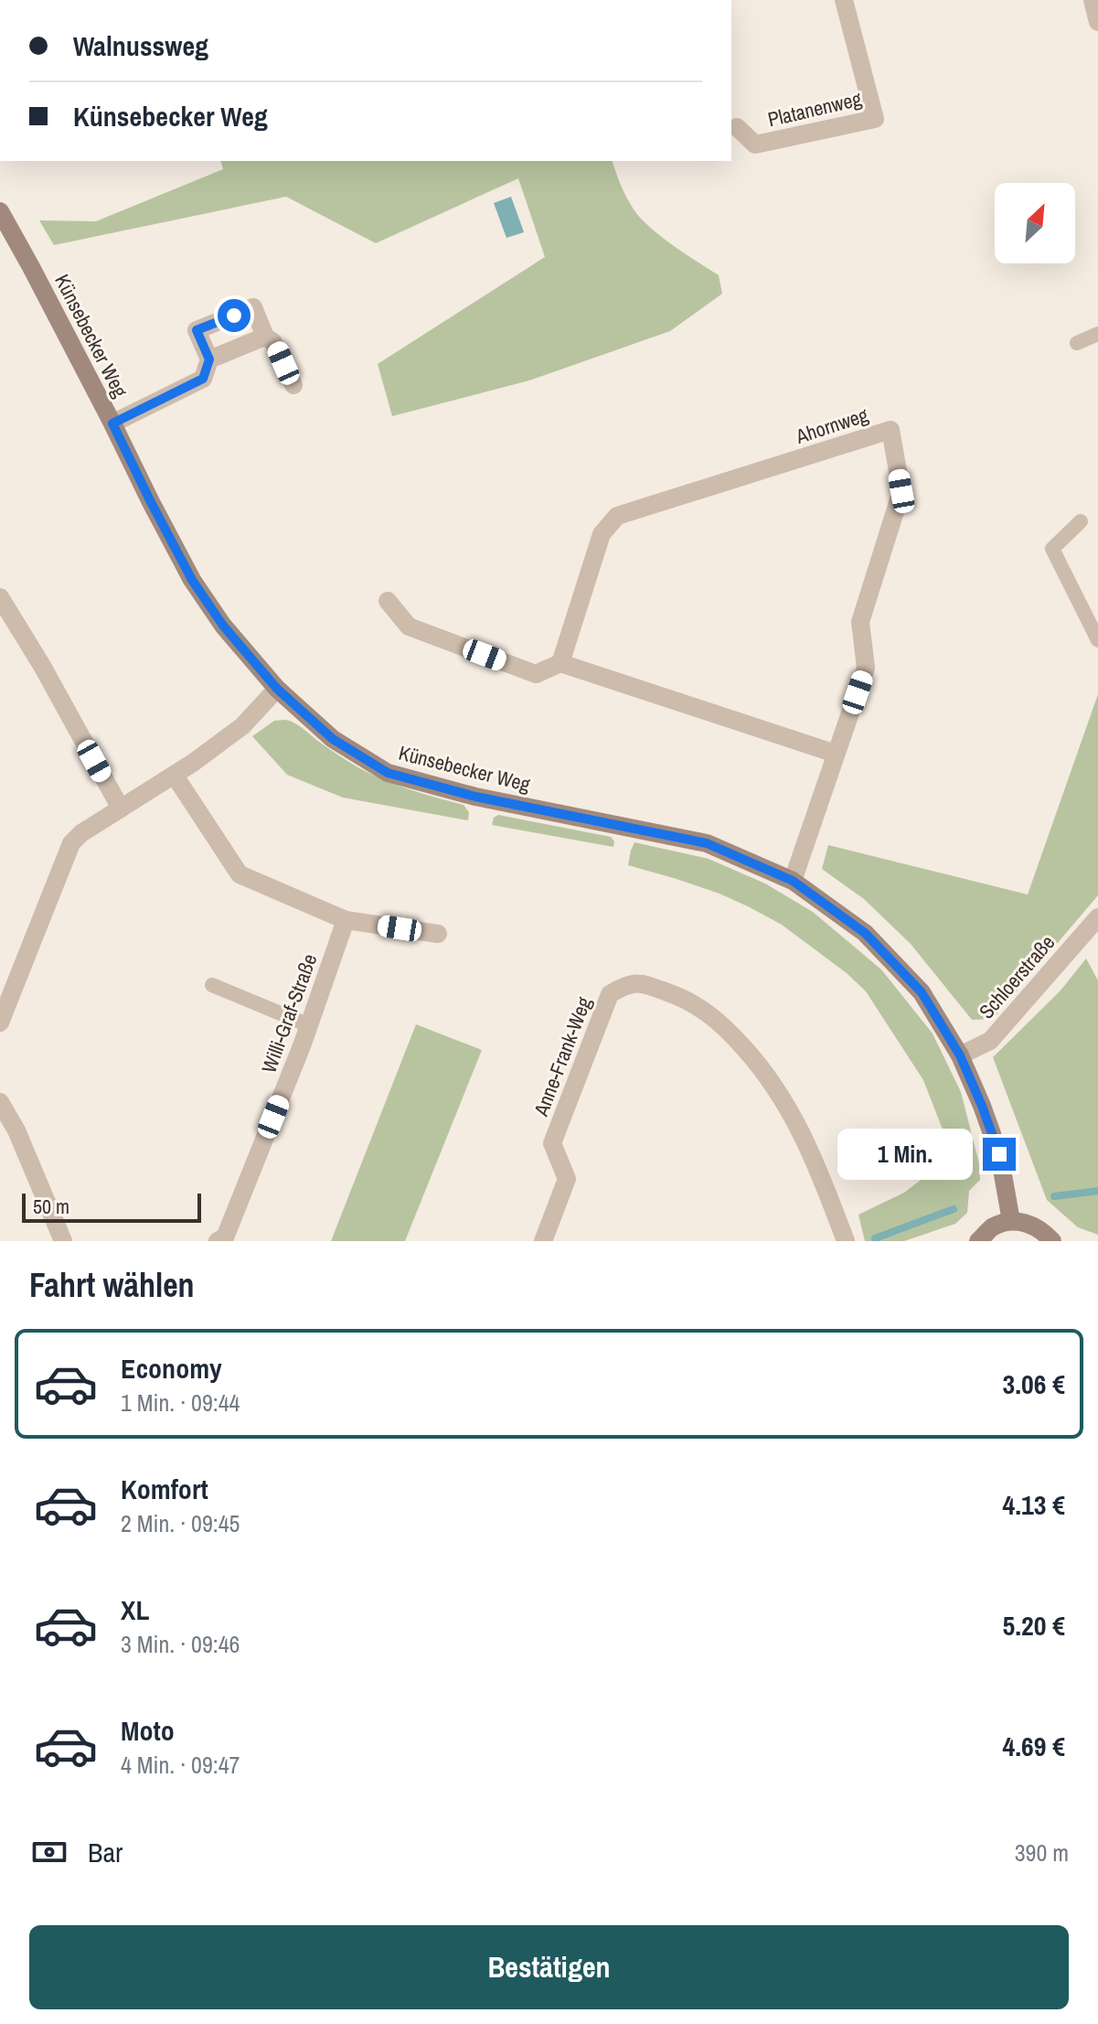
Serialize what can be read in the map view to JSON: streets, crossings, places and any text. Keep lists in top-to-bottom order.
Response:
{
  "streets": {
    "street": [
      "Platanenweg",
      "Künsebecker Weg",
      "Ahornweg",
      "Schloerstraße",
      "Willi-Graf-Straße",
      "Anne-Frank-Weg"
    ]
  },
  "crossings": [
    ["Künsebecker Weg", "Ahornweg"],
    ["Künsebecker Weg", "Schloerstraße"]
  ],
  "scale_bar": "50 m",
  "north": "top right",
  "page": {
    "banner": ["Walnussweg", "Künsebecker Weg"],
    "bubble": "1 Min.",
    "scale": "50 m",
    "heading": "Fahrt wählen",
    "list": [
      {
        "name": "Economy",
        "note": "1 Min. · 09:44",
        "value": "3.06 €"
      },
      {
        "name": "Komfort",
        "note": "2 Min. · 09:45",
        "value": "4.13 €"
      },
      {
        "name": "XL",
        "note": "3 Min. · 09:46",
        "value": "5.20 €"
      },
      {
        "name": "Moto",
        "note": "4 Min. · 09:47",
        "value": "4.69 €"
      }
    ],
    "pay": ["Bar", "390 m"],
    "buttons": "Bestätigen"
  }
}
